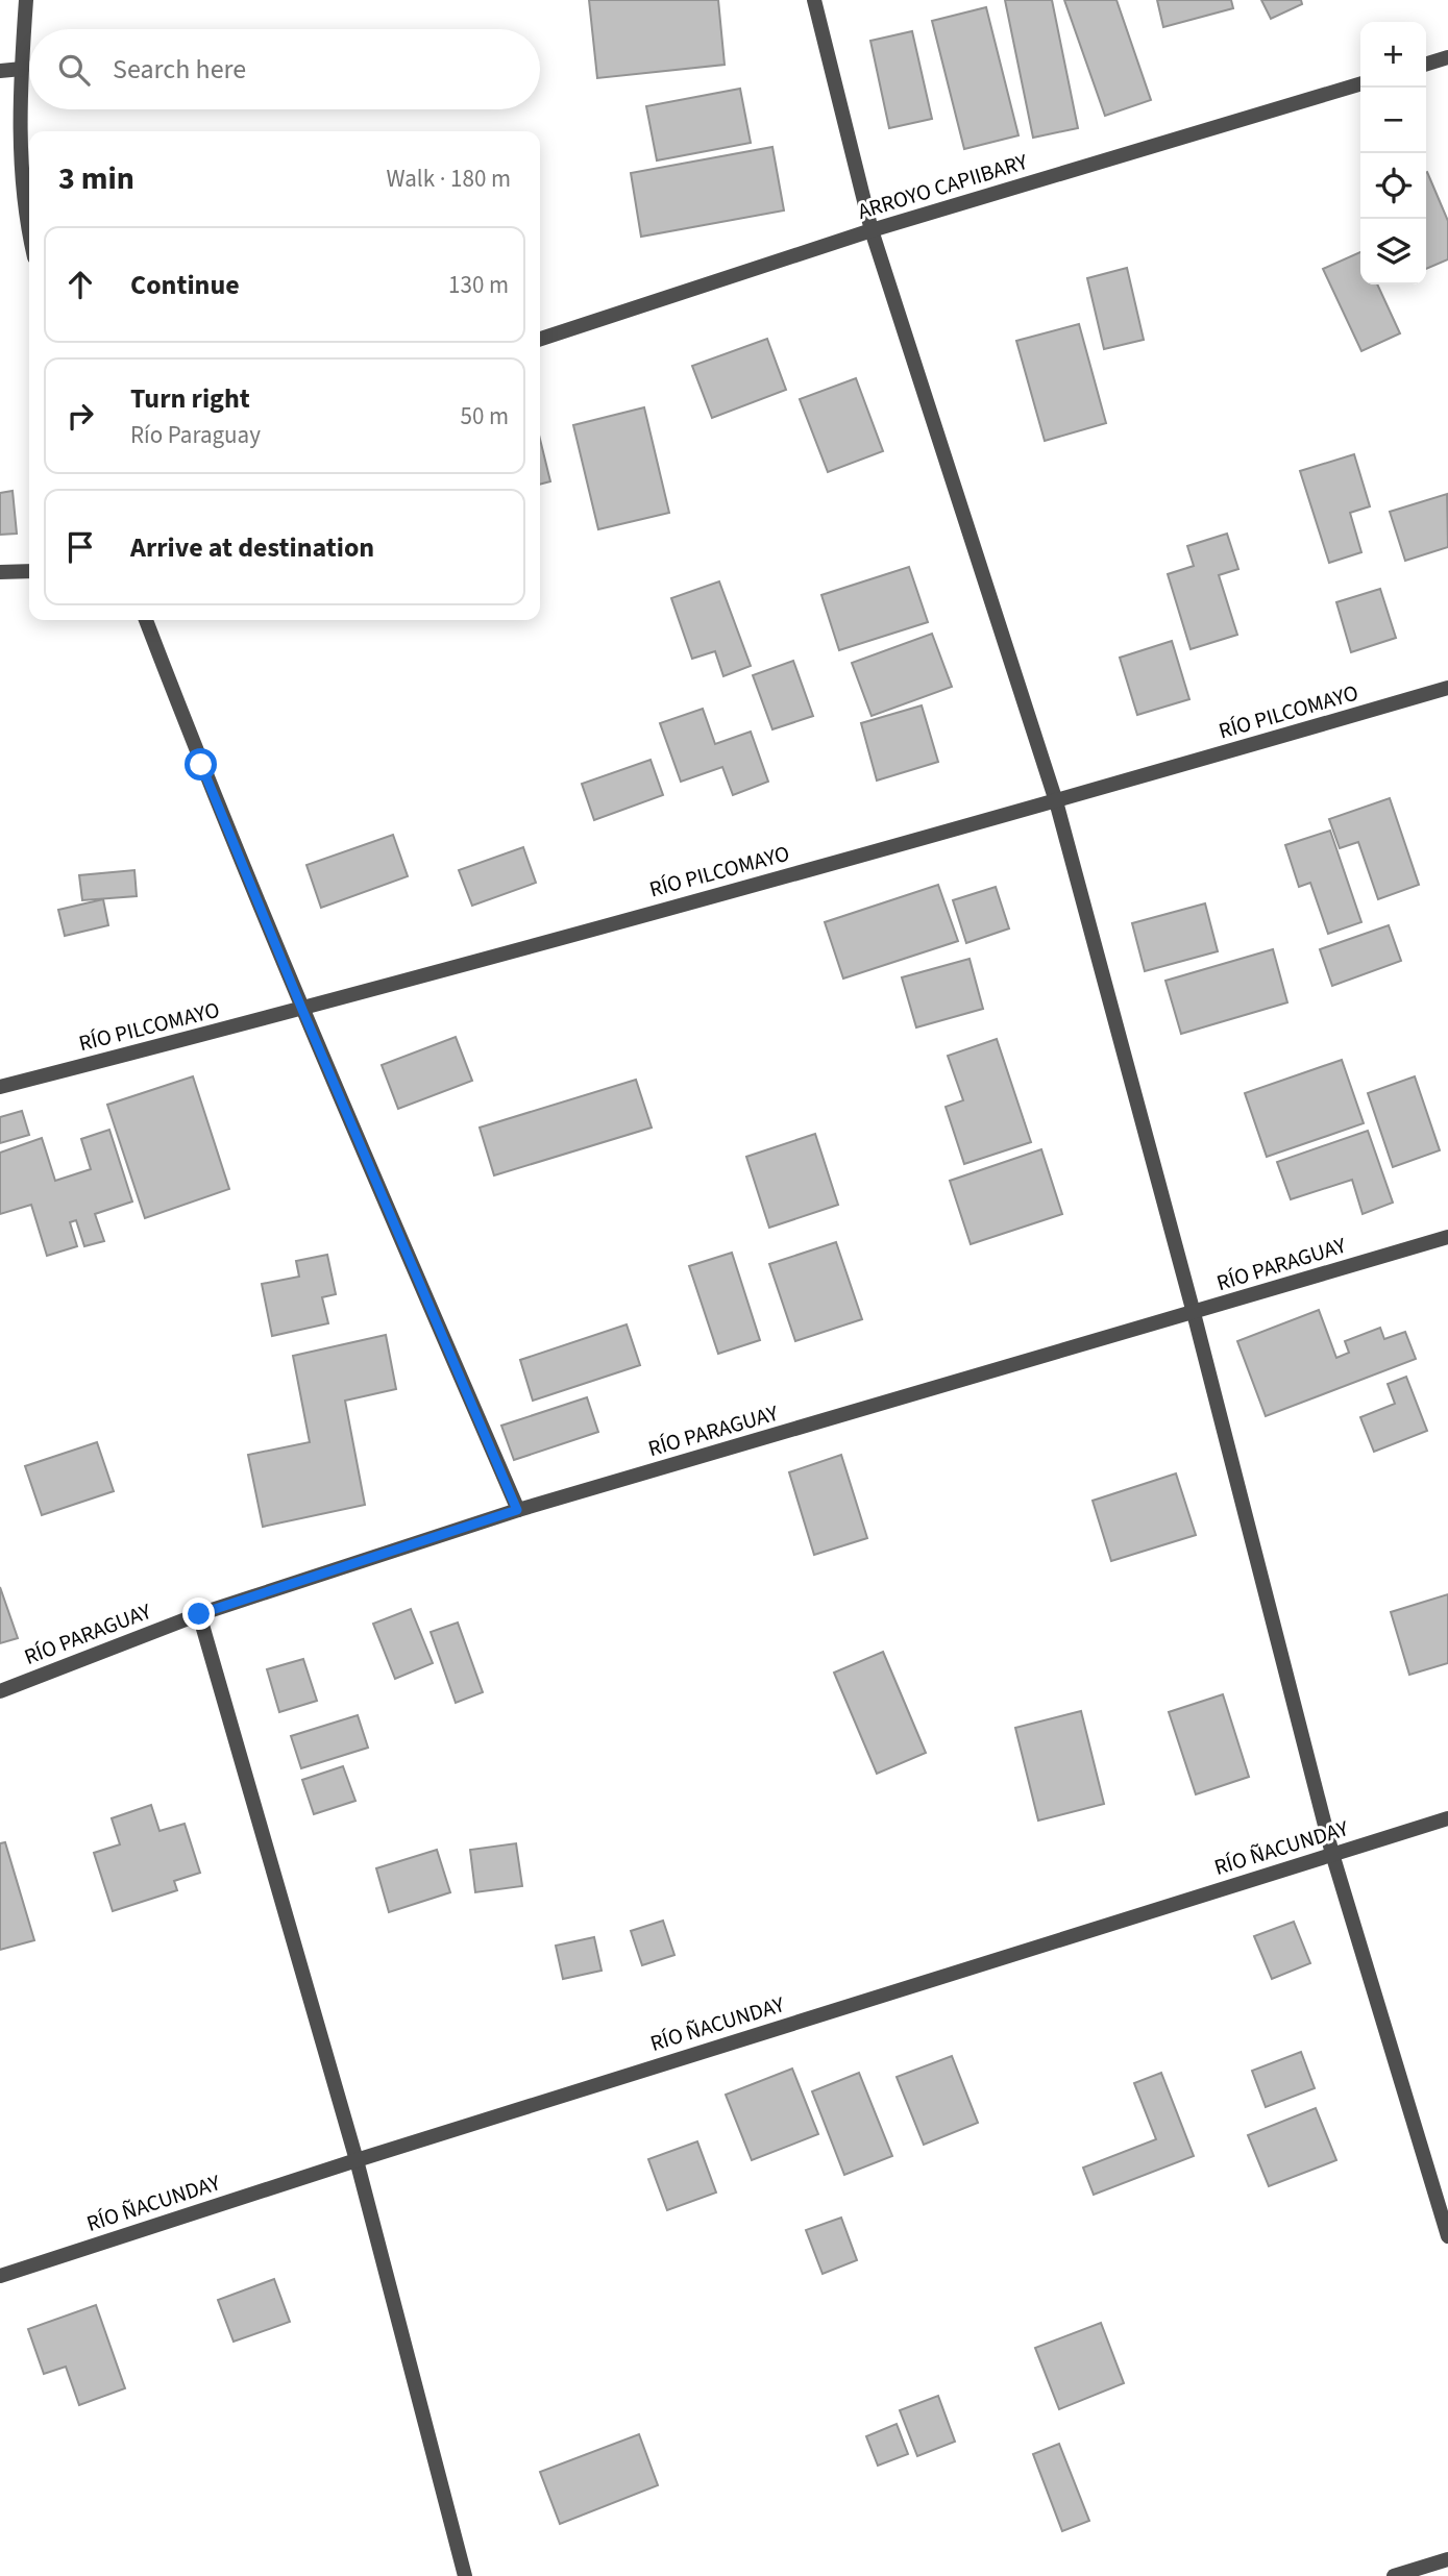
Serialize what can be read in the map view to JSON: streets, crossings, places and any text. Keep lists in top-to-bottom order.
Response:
{
  "streets": {
    "street": [
      "ARROYO CAPIIBARY",
      "RÍO PILCOMAYO",
      "RÍO PARAGUAY",
      "RÍO ÑACUNDAY"
    ]
  },
  "page": {
    "map_buttons": ["+", "−"],
    "search": "Search here",
    "heading": ["3 min", "Walk · 180 m"],
    "list": [
      ["Continue", "130 m"],
      ["Turn right", "Río Paraguay", "50 m"],
      "Arrive at destination"
    ]
  }
}
